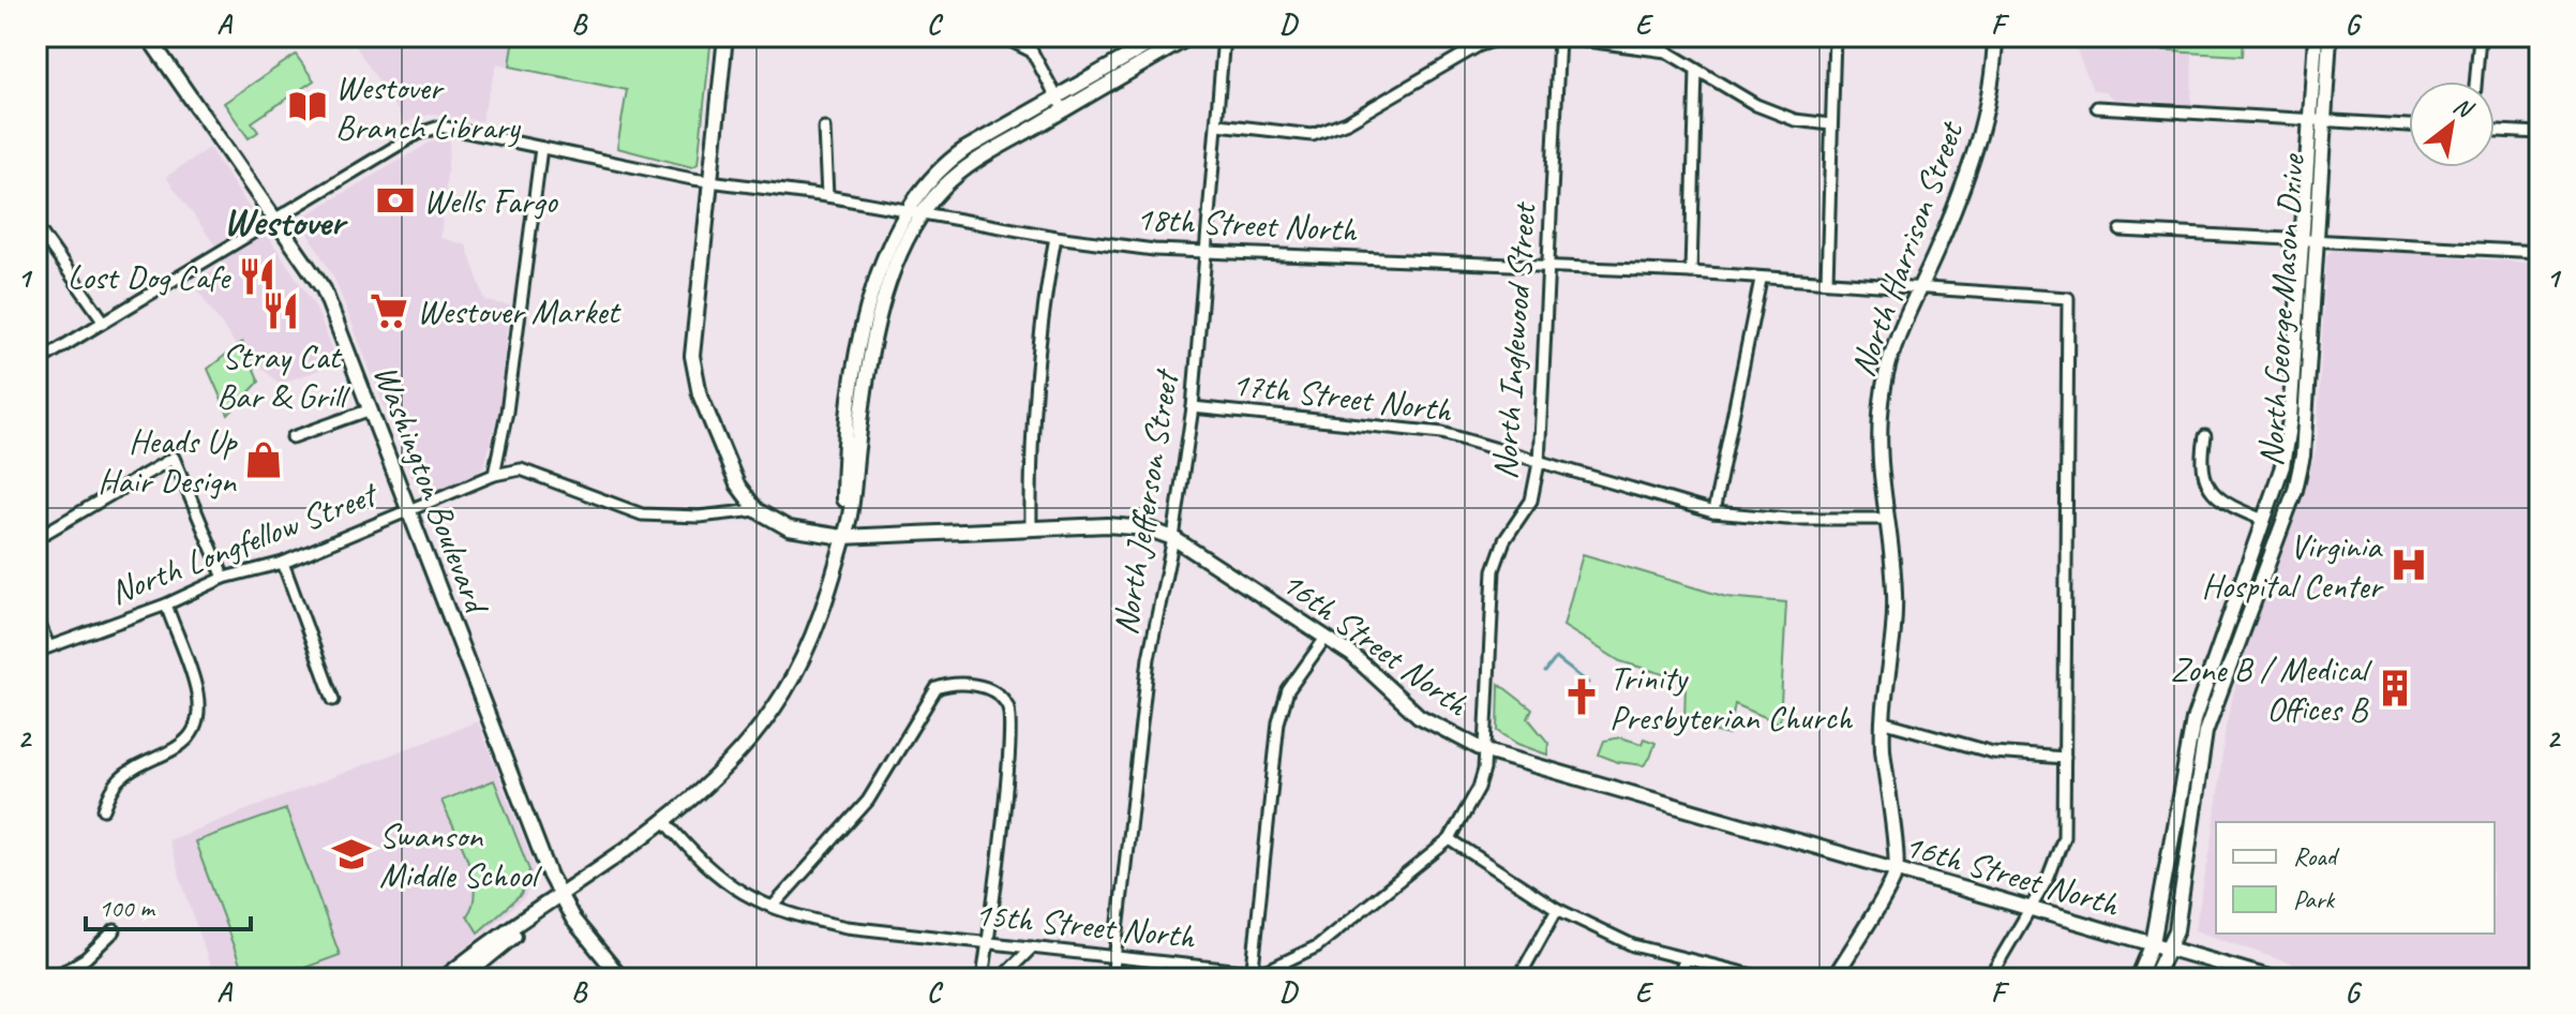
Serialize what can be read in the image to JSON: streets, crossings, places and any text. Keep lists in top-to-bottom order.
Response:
{
  "streets": {
    "street": [
      "18th Street North",
      "North Harrison Street",
      "North George Mason Drive",
      "North Inglewood Street",
      "17th Street North",
      "Washington Boulevard",
      "North Jefferson Street",
      "North Longfellow Street",
      "16th Street North",
      "15th Street North"
    ]
  },
  "crossings": [
    ["18th Street North", "North Harrison Street"],
    ["18th Street North", "North Inglewood Street"],
    ["18th Street North", "Washington Boulevard"],
    ["18th Street North", "North Jefferson Street"],
    ["North Harrison Street", "17th Street North"],
    ["North Harrison Street", "16th Street North"],
    ["North George Mason Drive", "16th Street North"],
    ["North Inglewood Street", "17th Street North"],
    ["North Inglewood Street", "16th Street North"],
    ["North Inglewood Street", "15th Street North"],
    ["17th Street North", "North Jefferson Street"],
    ["Washington Boulevard", "North Longfellow Street"],
    ["North Jefferson Street", "16th Street North"],
    ["North Jefferson Street", "15th Street North"]
  ],
  "districts": ["Westover"],
  "places": {
    "library": ["Westover Branch Library"],
    "bank": ["Wells Fargo"],
    "restaurant": ["Lost Dog Cafe", "Stray Cat Bar & Grill"],
    "supermarket": ["Westover Market"],
    "shop": ["Heads Up Hair Design"],
    "hospital": ["Virginia Hospital Center"],
    "building": ["Zone B / Medical Offices B"],
    "church": ["Trinity Presbyterian Church"],
    "school or university": ["Swanson Middle School"]
  },
  "legend": ["Road", "Park"],
  "scale_bar": "100 m",
  "north": "top right",
  "grid": {
    "columns": [
      "A",
      "B",
      "C",
      "D",
      "E",
      "F",
      "G"
    ],
    "rows": ["1", "2"]
  }
}
